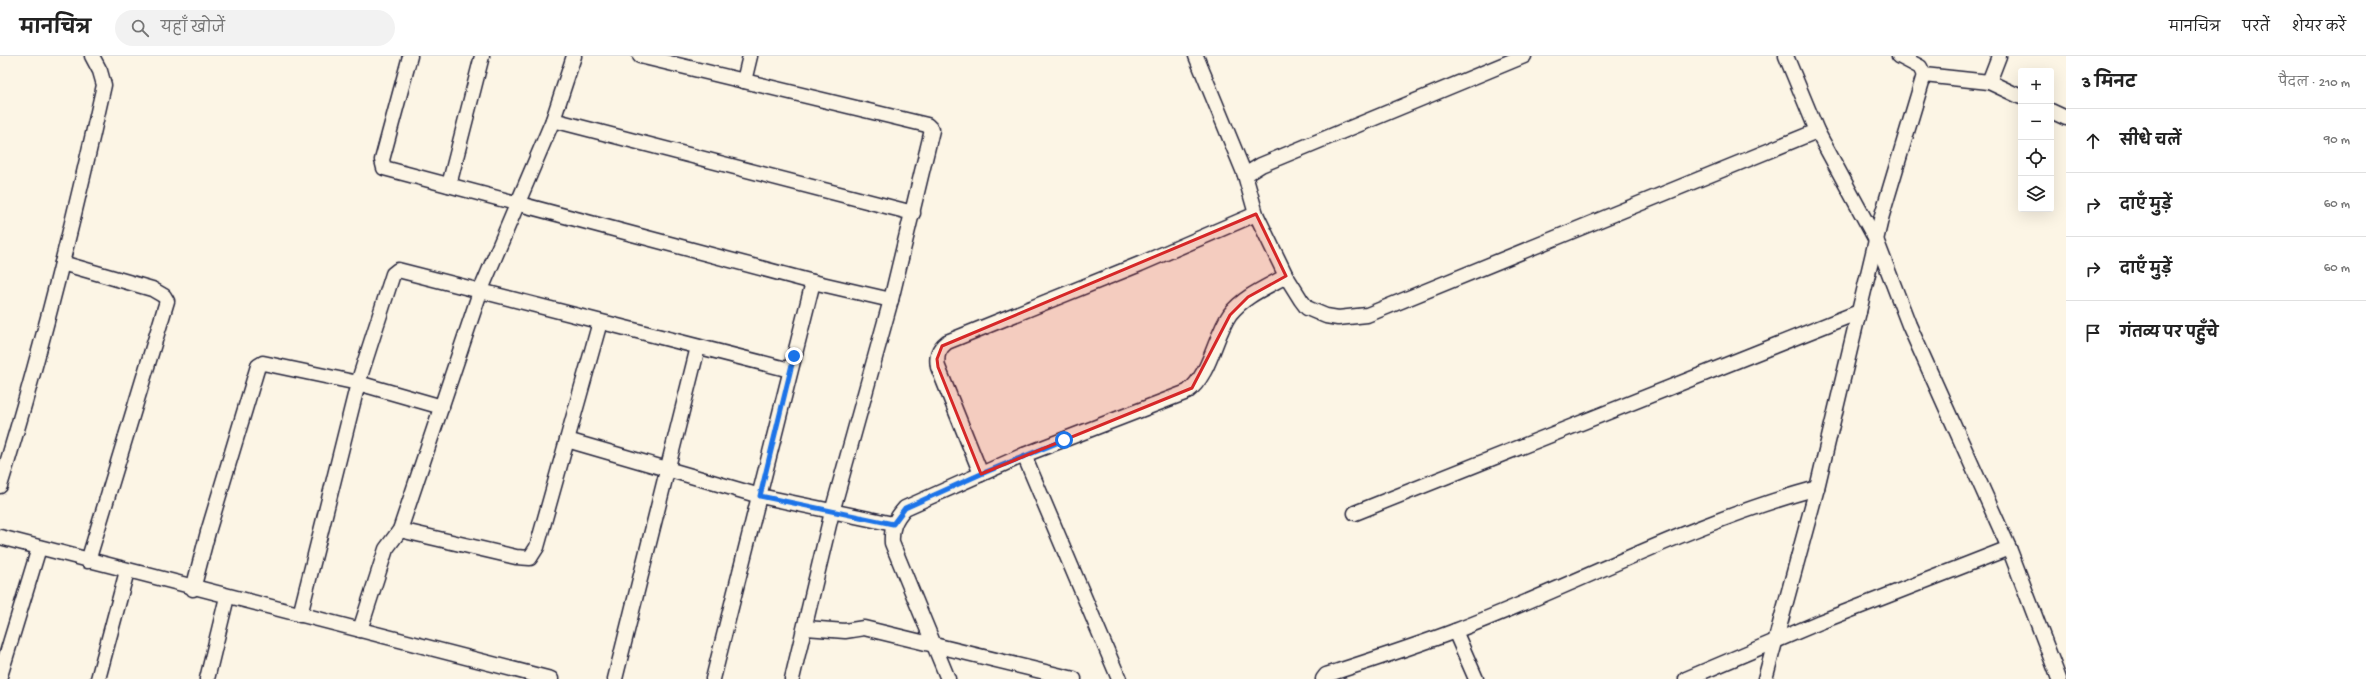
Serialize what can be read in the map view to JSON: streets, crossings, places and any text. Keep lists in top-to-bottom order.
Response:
{
  "page": {
    "header": "मानचित्र",
    "search": "यहाँ खोजें",
    "nav": ["मानचित्र", "परतें", "शेयर करें"],
    "heading": ["3 मिनट", "पैदल · 210 m"],
    "map_buttons": ["+", "−"],
    "list": [
      ["सीधे चलें", "90 m"],
      ["दाएँ मुड़ें", "60 m"],
      ["दाएँ मुड़ें", "60 m"],
      "गंतव्य पर पहुँचे"
    ]
  }
}
